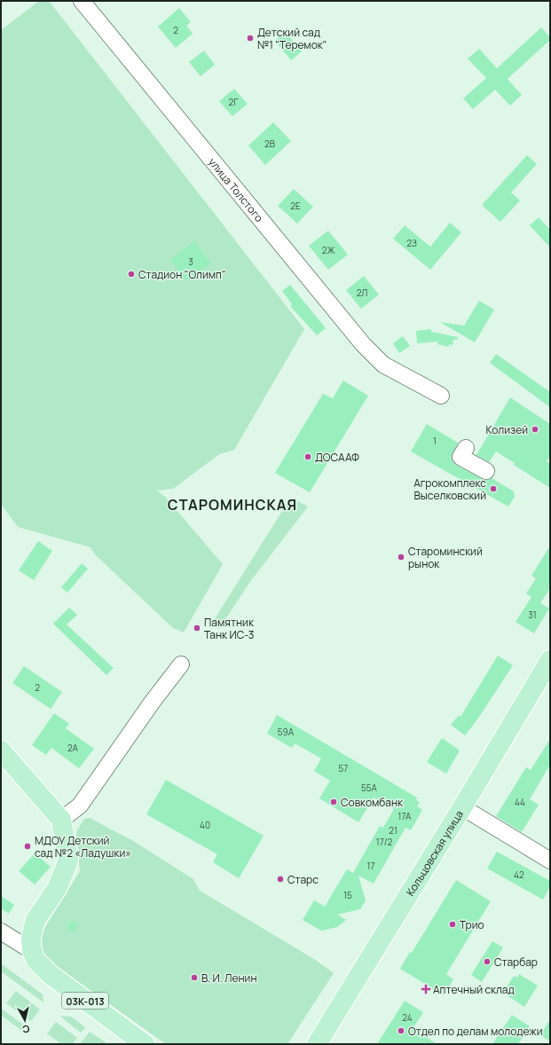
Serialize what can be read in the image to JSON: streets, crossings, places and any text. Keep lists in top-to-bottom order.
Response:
{
  "streets": {
    "main road": ["Кольцовская улица", "03К-013"],
    "street": ["улица Толстого"]
  },
  "districts": ["СТАРОМИНСКАЯ"],
  "places": {
    "other": [
      "Детский сад №1 \"Теремок\"",
      "Стадион \"Олимп\"",
      "Колизей",
      "ДОСААФ",
      "Агрокомплекс Выселковский",
      "Староминский рынок",
      "Памятник Танк ИС-3",
      "Совкомбанк",
      "МДОУ Детский сад №2 «Ладушки»",
      "Старс",
      "Трио",
      "Старбар",
      "В. И. Ленин",
      "Отдел по делам молодежи"
    ],
    "health": ["Аптечный склад"]
  },
  "house_numbers": [
    "2",
    "2Г",
    "2В",
    "2Е",
    "2З",
    "2Ж",
    "3",
    "2Л",
    "1",
    "31",
    "2",
    "59А",
    "2А",
    "57",
    "55А",
    "44",
    "17А",
    "40",
    "21",
    "17/2",
    "17",
    "42",
    "15",
    "24"
  ],
  "north": "bottom"
}
